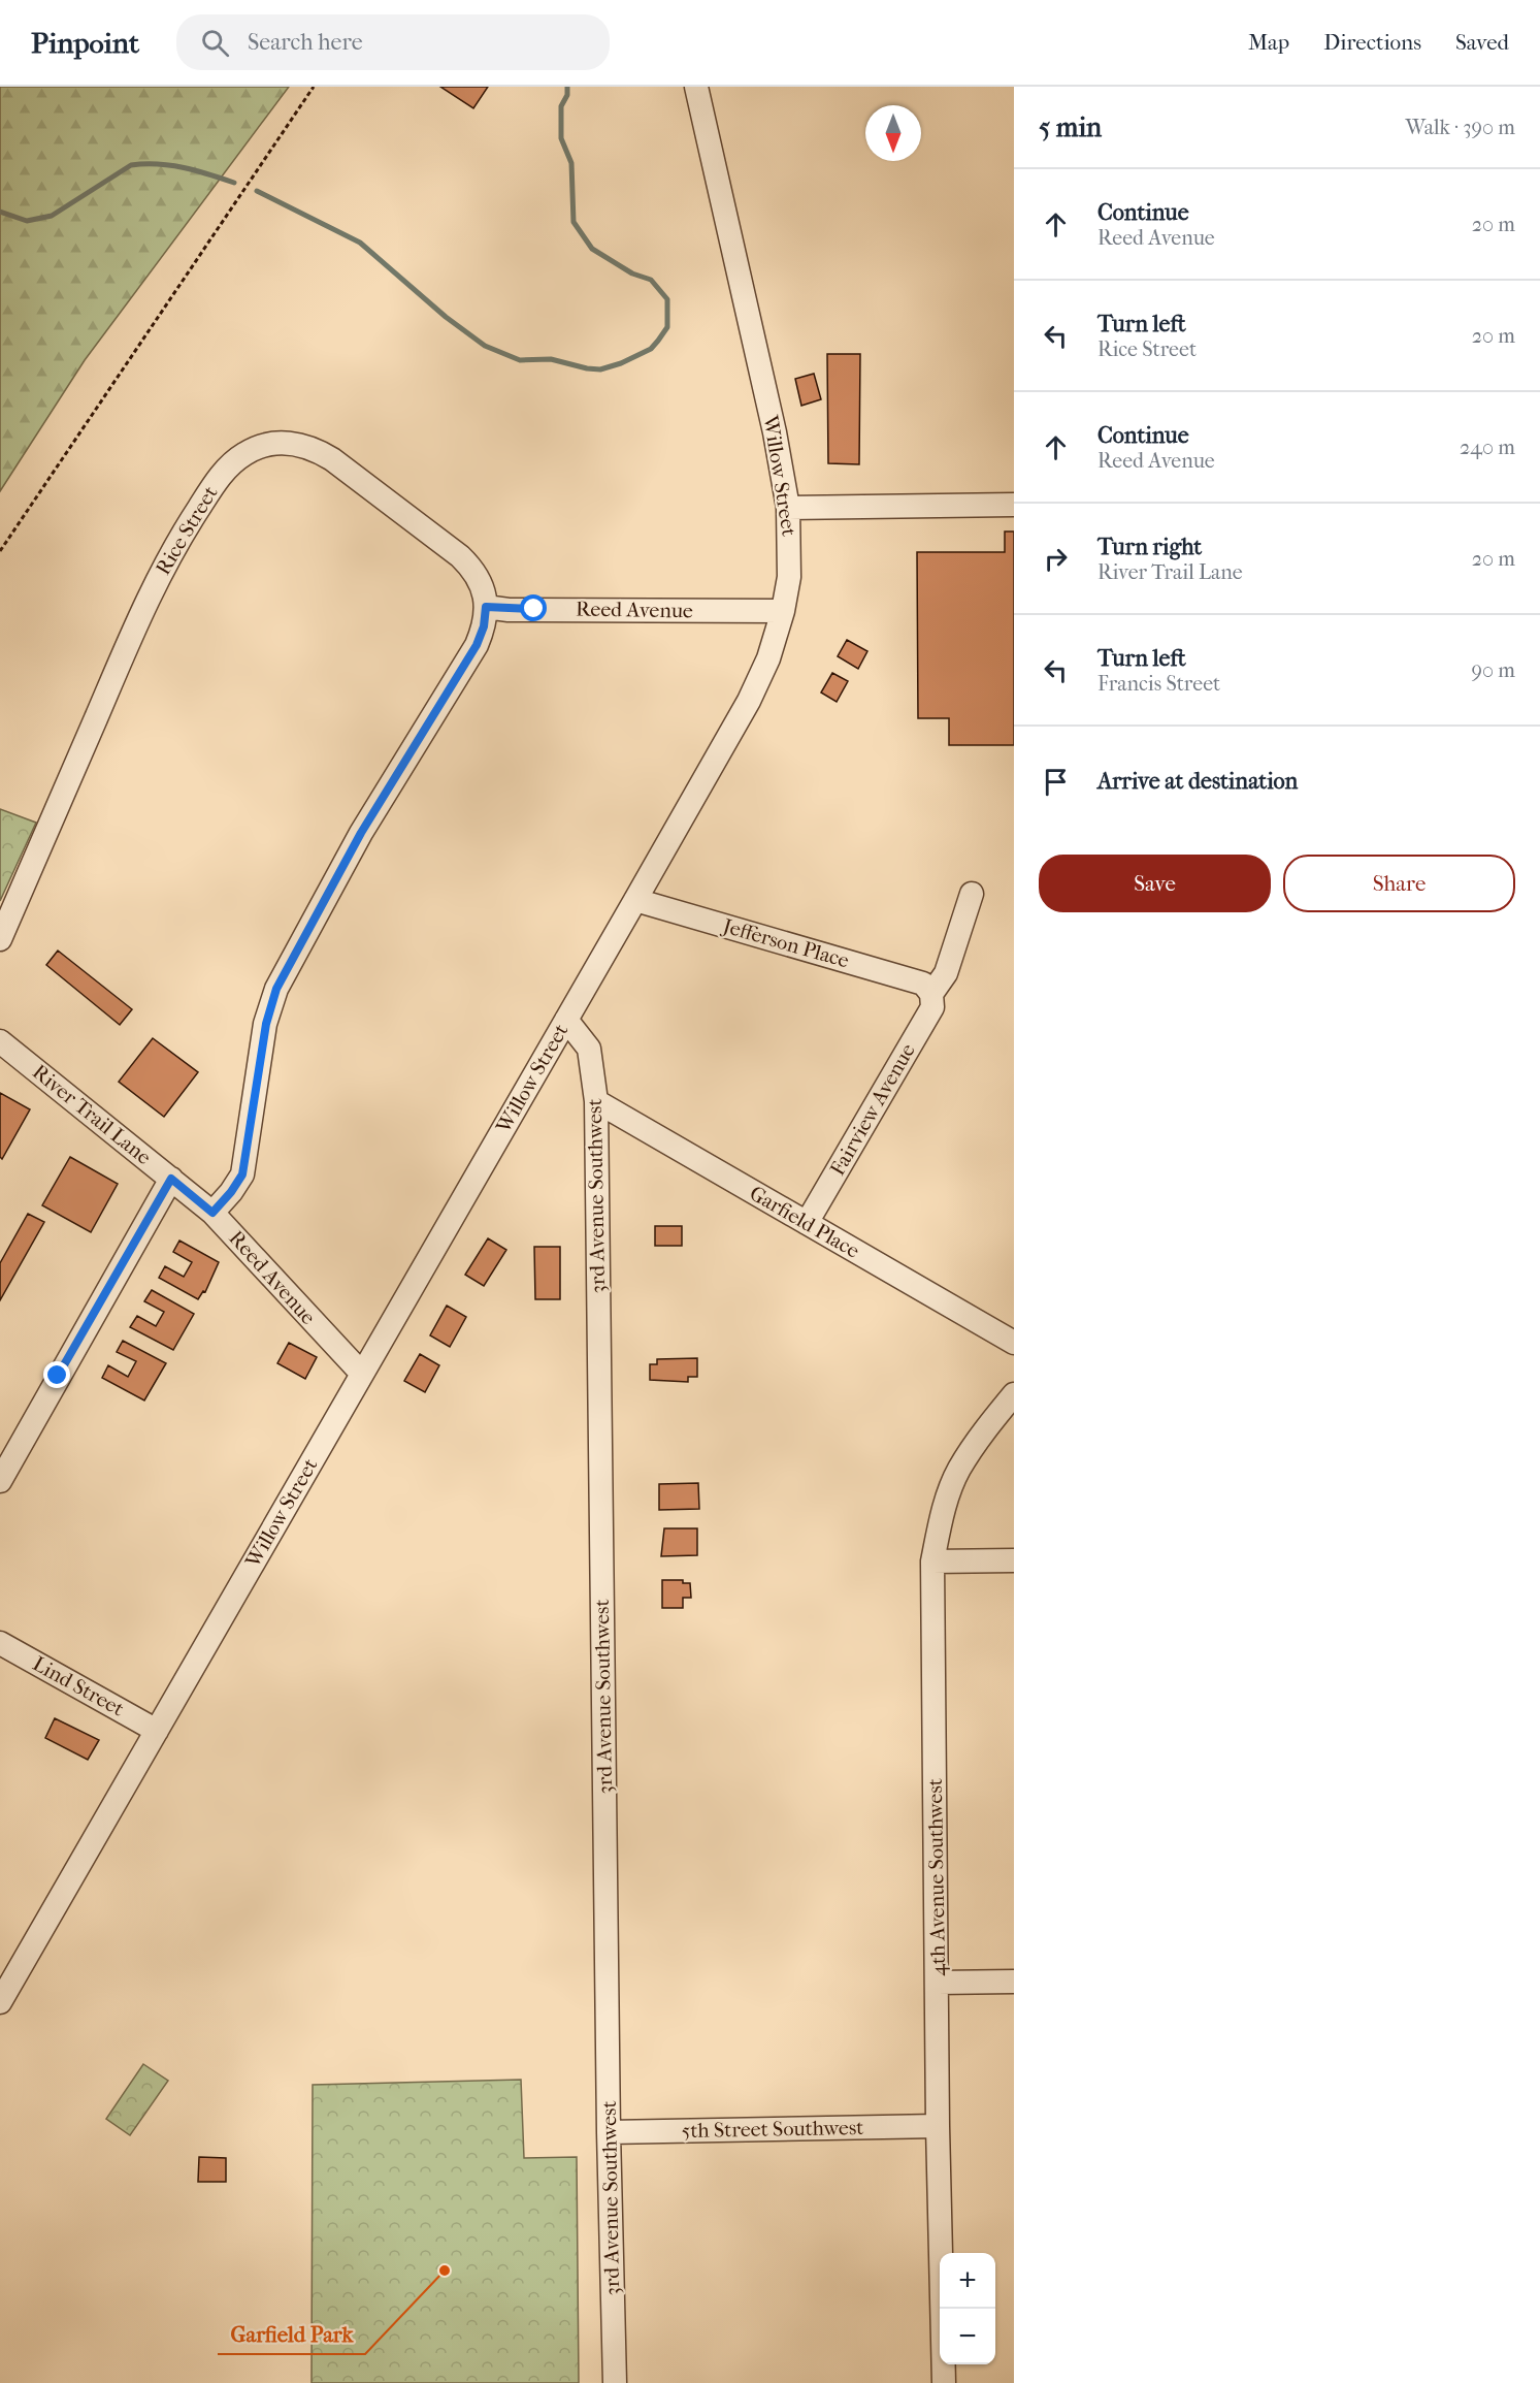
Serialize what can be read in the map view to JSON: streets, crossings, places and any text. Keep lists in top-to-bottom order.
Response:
{
  "streets": {
    "street": [
      "Willow Street",
      "Rice Street",
      "Reed Avenue",
      "Jefferson Place",
      "Fairview Avenue",
      "River Trail Lane",
      "3rd Avenue Southwest",
      "Garfield Place",
      "Lind Street",
      "4th Avenue Southwest",
      "5th Street Southwest"
    ]
  },
  "crossings": [
    ["Willow Street", "Reed Avenue"],
    ["Willow Street", "Jefferson Place"],
    ["Willow Street", "3rd Avenue Southwest"],
    ["Willow Street", "Lind Street"],
    ["Rice Street", "Reed Avenue"],
    ["Reed Avenue", "River Trail Lane"],
    ["Jefferson Place", "Fairview Avenue"],
    ["Fairview Avenue", "Garfield Place"],
    ["3rd Avenue Southwest", "Garfield Place"],
    ["3rd Avenue Southwest", "5th Street Southwest"],
    ["4th Avenue Southwest", "5th Street Southwest"]
  ],
  "places": ["Garfield Park"],
  "north": "bottom",
  "page": {
    "header": "Pinpoint",
    "search": "Search here",
    "nav": ["Map", "Directions", "Saved"],
    "heading": ["5 min", "Walk · 390 m"],
    "list": [
      ["Continue", "Reed Avenue", "20 m"],
      ["Turn left", "Rice Street", "20 m"],
      ["Continue", "Reed Avenue", "240 m"],
      ["Turn right", "River Trail Lane", "20 m"],
      ["Turn left", "Francis Street", "90 m"],
      "Arrive at destination"
    ],
    "buttons": ["Save", "Share"],
    "map_buttons": ["+", "−"]
  }
}
